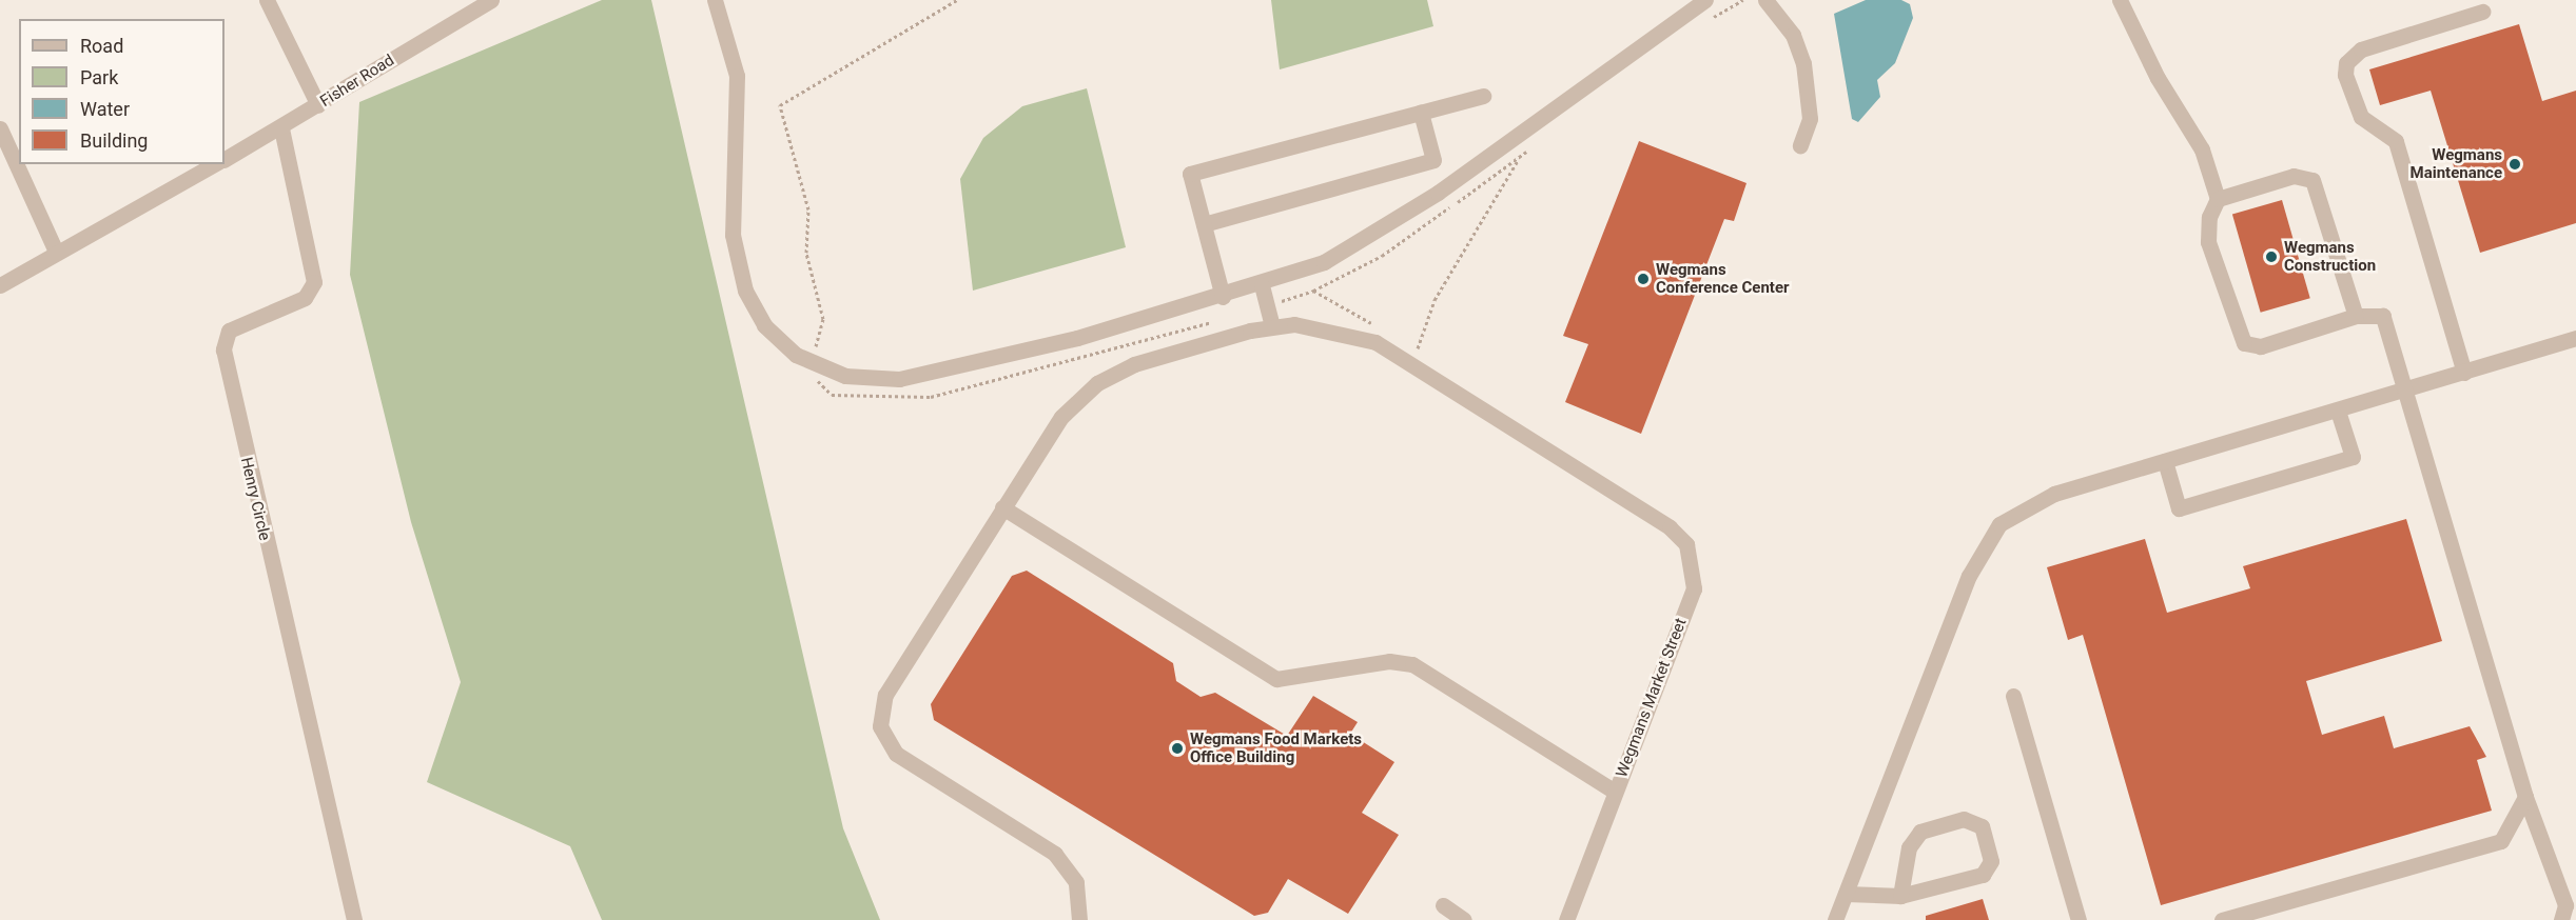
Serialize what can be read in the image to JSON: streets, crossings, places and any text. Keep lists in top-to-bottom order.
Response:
{
  "streets": {
    "street": ["Fisher Road", "Henry Circle", "Wegmans Market Street"]
  },
  "crossings": [
    ["Fisher Road", "Henry Circle"]
  ],
  "places": [
    "Wegmans Maintenance",
    "Wegmans Construction",
    "Wegmans Conference Center",
    "Wegmans Food Markets Office Building"
  ],
  "legend": [
    "Road",
    "Park",
    "Water",
    "Building"
  ]
}
